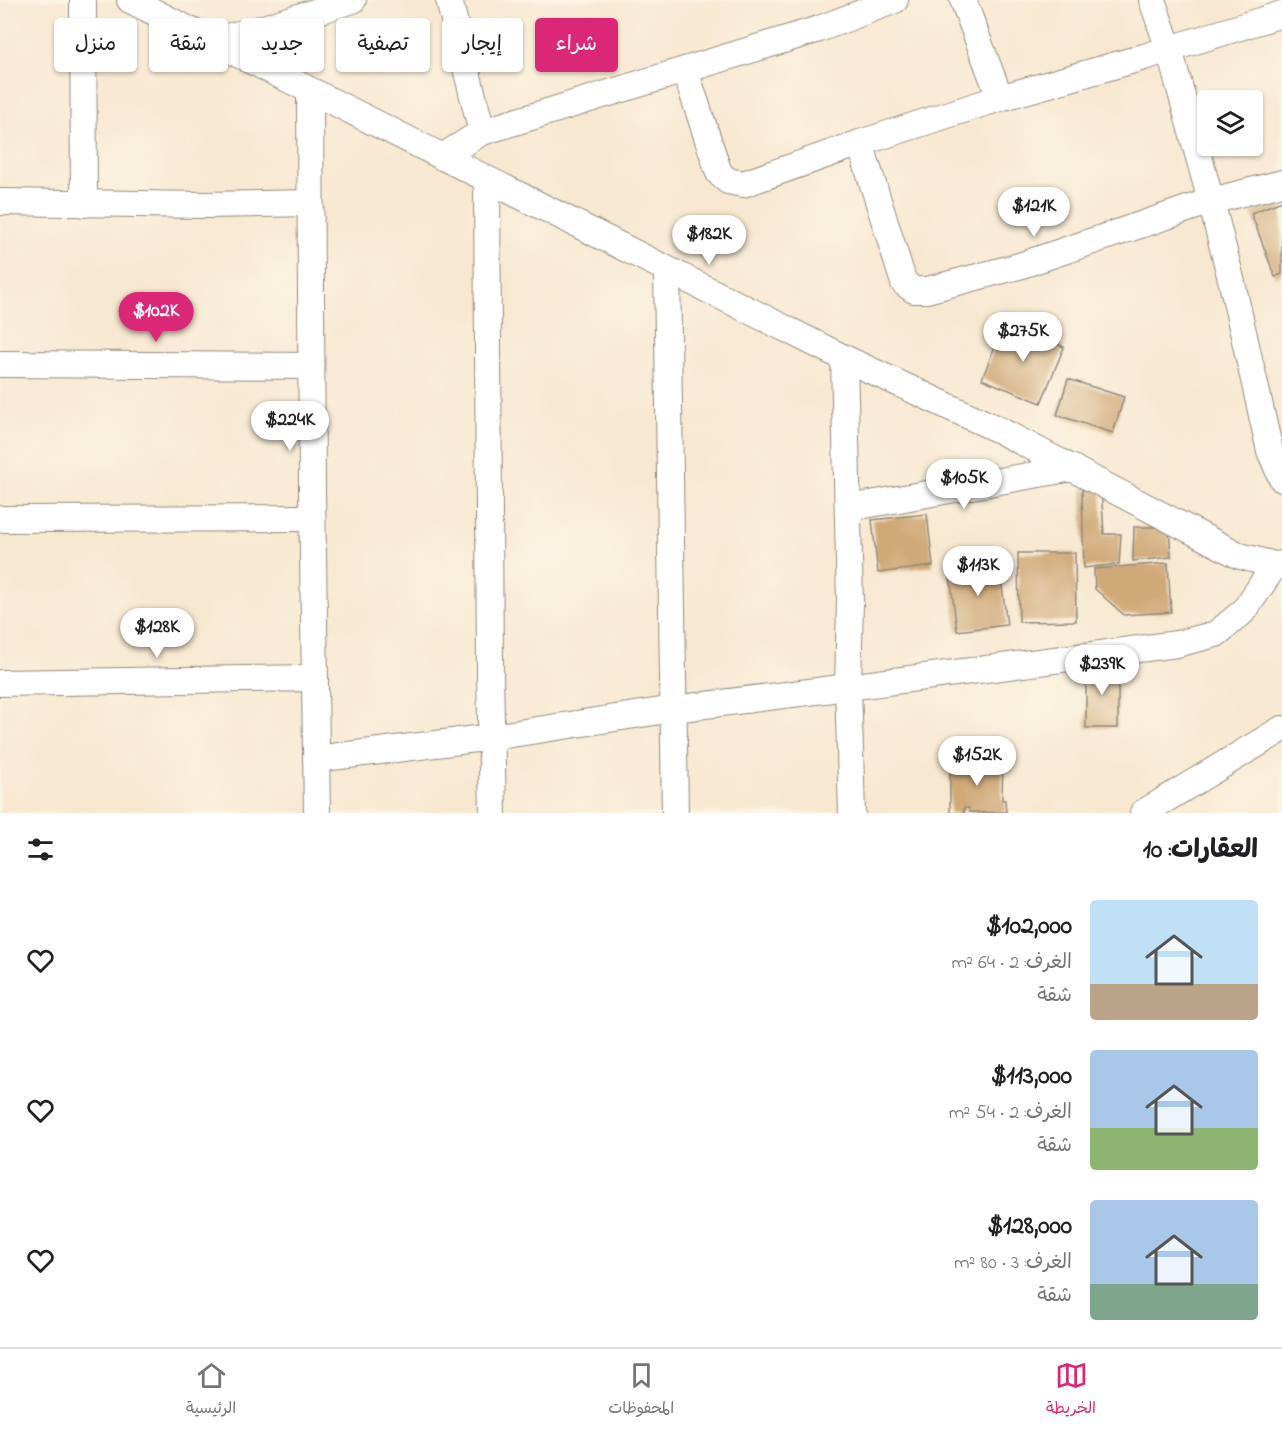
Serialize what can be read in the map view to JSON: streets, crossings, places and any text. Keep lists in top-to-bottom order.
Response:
{
  "page": {
    "chip": [
      "شراء",
      "إيجار",
      "تصفية",
      "جديد",
      "شقة",
      "منزل"
    ],
    "price": [
      "$121K",
      "$182K",
      "$102K",
      "$275K",
      "$224K",
      "$105K",
      "$113K",
      "$128K",
      "$239K",
      "$152K"
    ],
    "heading": "العقارات: 10",
    "list": [
      {
        "name": "$102,000",
        "note": "الغرف: 2 · 64 m² · شقة"
      },
      {
        "name": "$113,000",
        "note": "الغرف: 2 · 54 m² · شقة"
      },
      {
        "name": "$128,000",
        "note": "الغرف: 3 · 80 m² · شقة"
      }
    ],
    "tabs": ["الخريطة", "المحفوظات", "الرئيسية"]
  }
}
